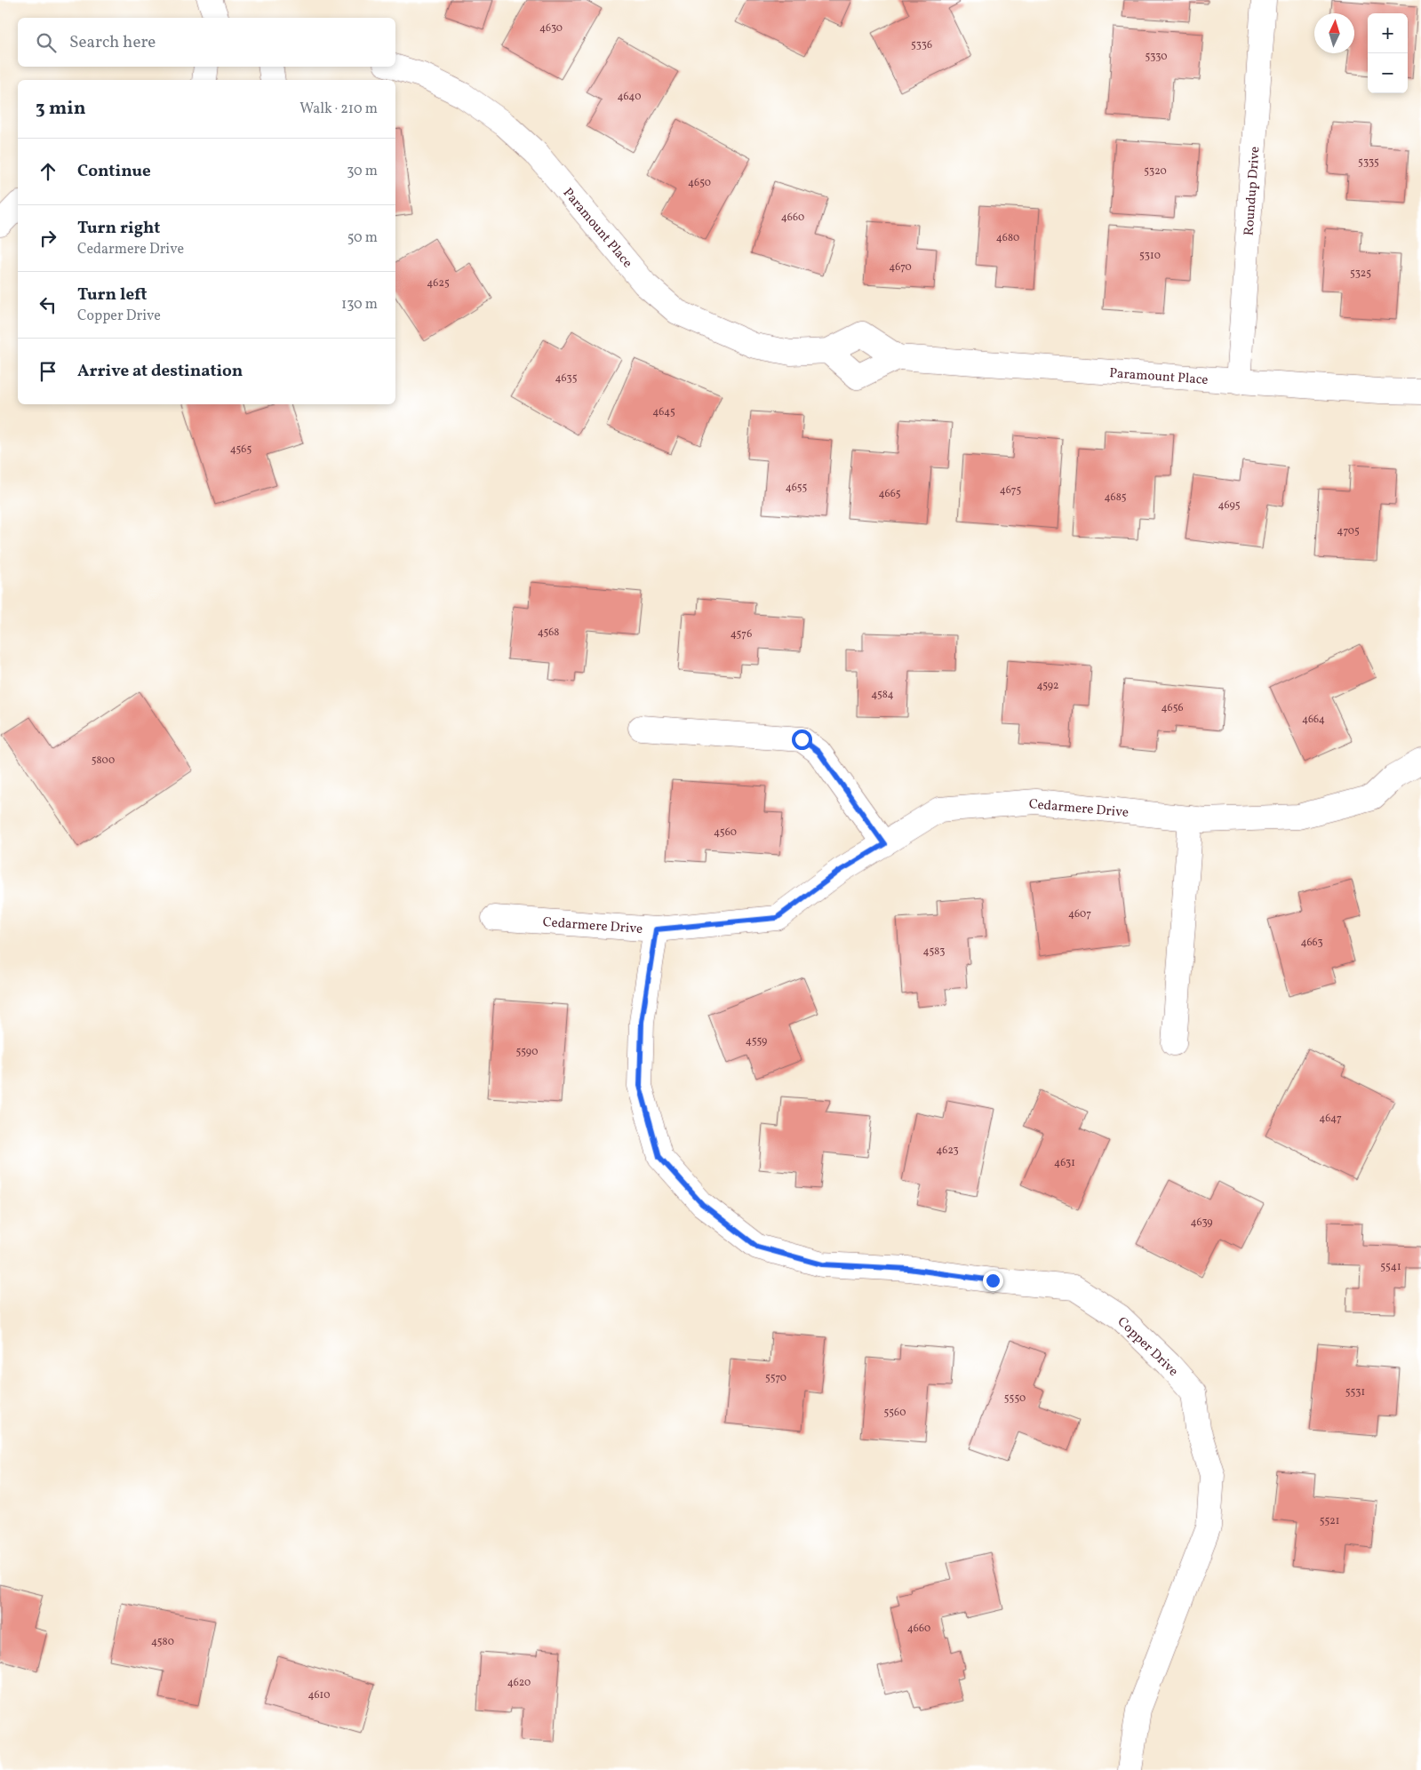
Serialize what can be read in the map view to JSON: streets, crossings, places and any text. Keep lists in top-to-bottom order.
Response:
{
  "streets": {
    "street": [
      "Roundup Drive",
      "Paramount Place",
      "Cedarmere Drive",
      "Copper Drive"
    ]
  },
  "crossings": [
    ["Roundup Drive", "Paramount Place"],
    ["Cedarmere Drive", "Copper Drive"]
  ],
  "house_numbers": [
    "4630",
    "5336",
    "5330",
    "4640",
    "5335",
    "5320",
    "4650",
    "4660",
    "4680",
    "5310",
    "4670",
    "5325",
    "4625",
    "4635",
    "4645",
    "4565",
    "4655",
    "4675",
    "4665",
    "4685",
    "4695",
    "4705",
    "4568",
    "4576",
    "4592",
    "4584",
    "4656",
    "4664",
    "5800",
    "4560",
    "4607",
    "4663",
    "4583",
    "4559",
    "5590",
    "4647",
    "4623",
    "4631",
    "4639",
    "5541",
    "5570",
    "5531",
    "5550",
    "5560",
    "5521",
    "4660",
    "4580",
    "4620",
    "4610"
  ],
  "north": "top",
  "page": {
    "map_buttons": ["+", "−"],
    "search": "Search here",
    "heading": ["3 min", "Walk · 210 m"],
    "list": [
      ["Continue", "30 m"],
      ["Turn right", "Cedarmere Drive", "50 m"],
      ["Turn left", "Copper Drive", "130 m"],
      "Arrive at destination"
    ]
  }
}
